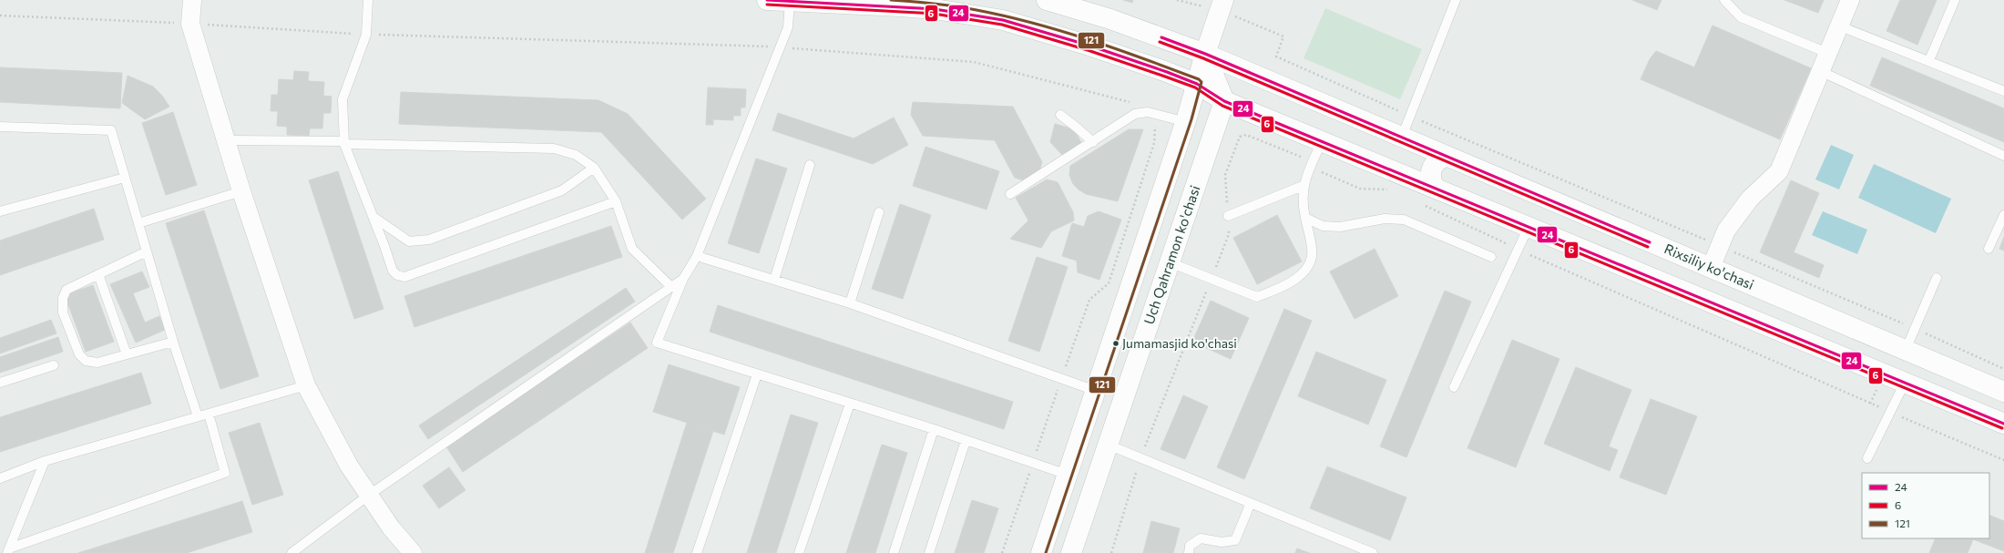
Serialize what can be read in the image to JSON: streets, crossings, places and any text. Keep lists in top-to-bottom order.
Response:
{
  "streets": {
    "main road": ["Uch Qahramon ko'chasi", "Rixsiliy ko'chasi"]
  },
  "crossings": [
    ["Uch Qahramon ko'chasi", "Rixsiliy ko'chasi"]
  ],
  "places": ["Jumamasjid ko'chasi"],
  "lines": ["transit line 24", "transit line 121", "transit line 6"],
  "legend": ["24", "6", "121"]
}
